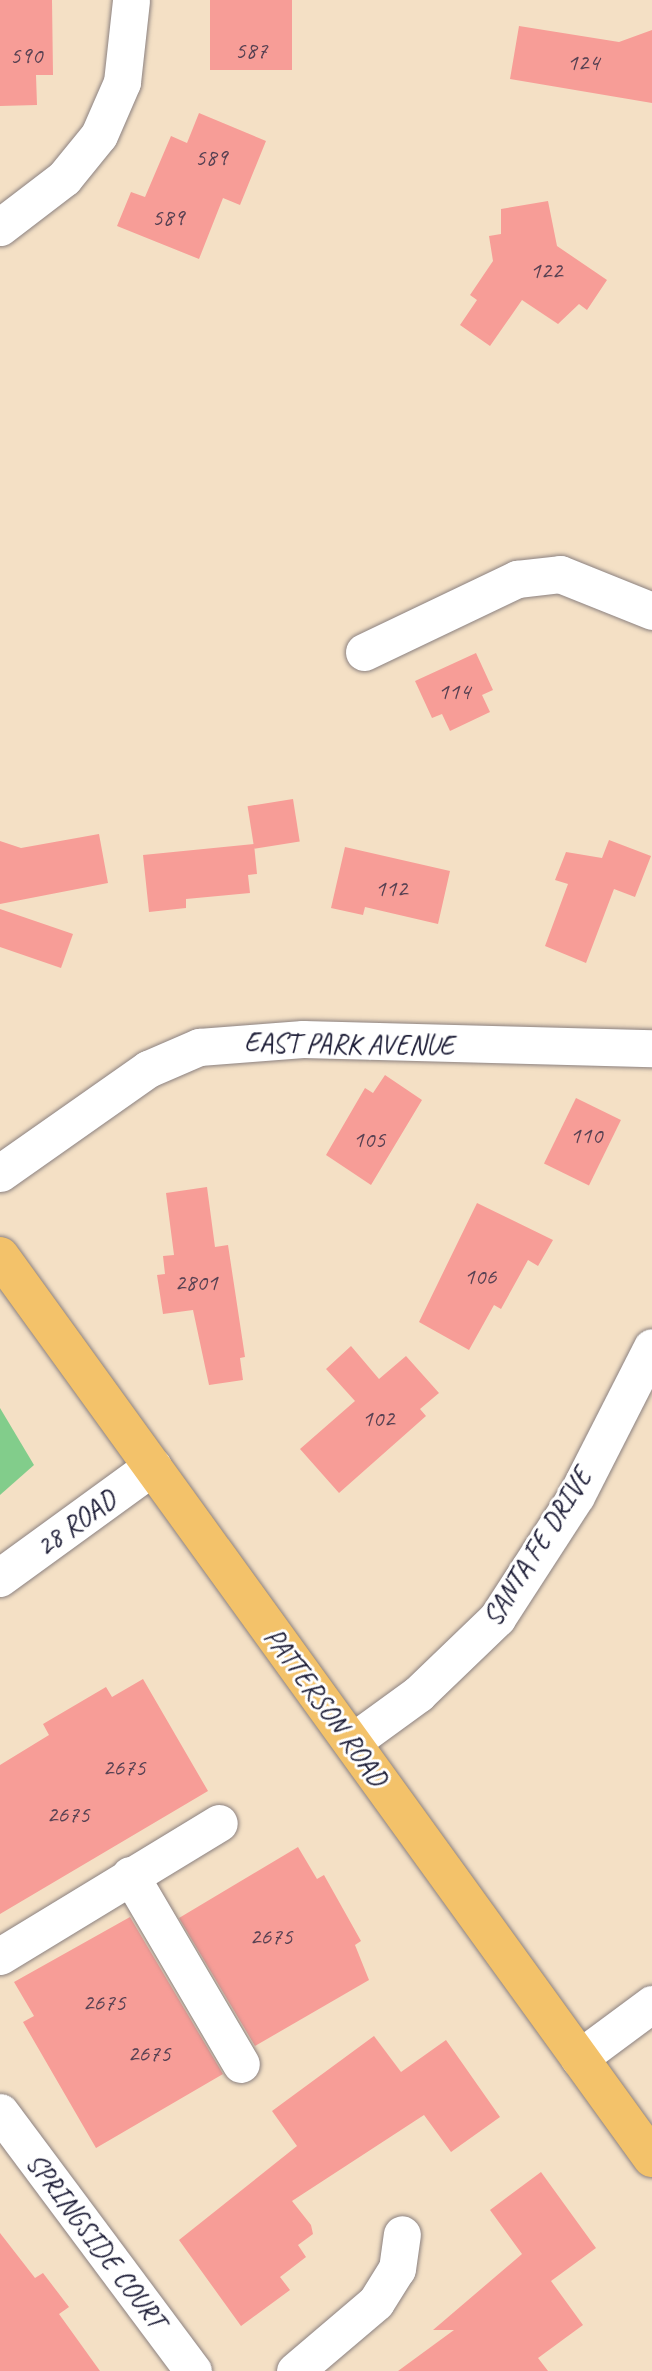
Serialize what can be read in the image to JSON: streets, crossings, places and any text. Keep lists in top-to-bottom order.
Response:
{
  "streets": {
    "main road": ["PATTERSON ROAD"],
    "street": [
      "EAST PARK AVENUE",
      "28 ROAD",
      "SANTA FE DRIVE",
      "SPRINGSIDE COURT"
    ]
  },
  "crossings": [
    ["28 ROAD", "PATTERSON ROAD"],
    ["SANTA FE DRIVE", "PATTERSON ROAD"]
  ],
  "house_numbers": [
    "587",
    "590",
    "124",
    "589",
    "589",
    "122",
    "114",
    "112",
    "110",
    "105",
    "106",
    "2801",
    "102",
    "2675",
    "2675",
    "2675",
    "2675",
    "2675"
  ]
}
